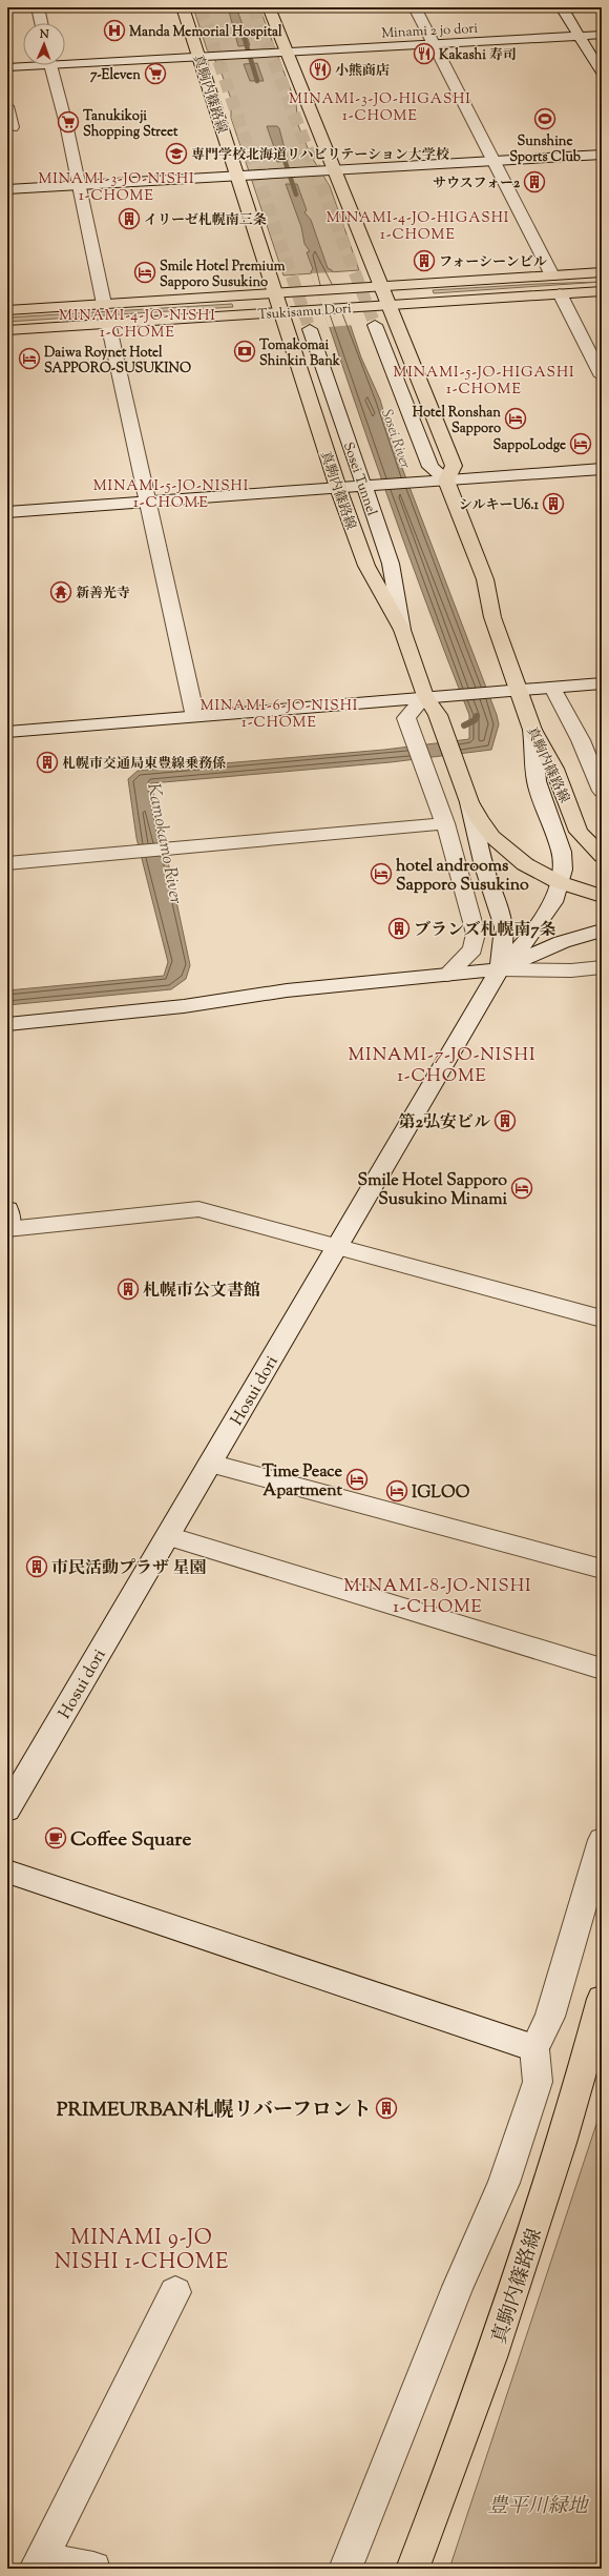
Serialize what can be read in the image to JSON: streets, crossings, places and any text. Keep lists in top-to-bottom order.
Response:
{
  "streets": {
    "main road": ["真駒内篠路線", "Tsukisamu Dori"],
    "street": ["Minami 2 jo dori", "Sosei Tunnel", "Hosui dori"]
  },
  "crossings": [
    ["Minami 2 jo dori", "真駒内篠路線"],
    ["真駒内篠路線", "Tsukisamu Dori"],
    ["真駒内篠路線", "Sosei Tunnel"]
  ],
  "districts": [
    "MINAMI-3-JO-HIGASHI 1-CHOME",
    "MINAMI-3-JO-NISHI 1-CHOME",
    "MINAMI-4-JO-HIGASHI 1-CHOME",
    "MINAMI-4-JO-NISHI 1-CHOME",
    "MINAMI-5-JO-HIGASHI 1-CHOME",
    "MINAMI-5-JO-NISHI 1-CHOME",
    "MINAMI-6-JO-NISHI 1-CHOME",
    "MINAMI-7-JO-NISHI 1-CHOME",
    "MINAMI-8-JO-NISHI 1-CHOME",
    "MINAMI 9-JO NISHI 1-CHOME"
  ],
  "water": ["Sosei River", "Kamokamo River"],
  "parks": ["豊平川緑地"],
  "places": {
    "hospital": ["Manda Memorial Hospital"],
    "restaurant": ["Kakashi 寿司", "小熊商店"],
    "supermarket": ["7-Eleven", "Tanukikoji Shopping Street"],
    "sports": ["Sunshine Sports Club"],
    "school or university": ["専門学校北海道リハビリテーション大学校"],
    "building": [
      "サウスフォー2",
      "イリーゼ札幌南三条",
      "フォーシーンビル",
      "シルキーU6.1",
      "札幌市交通局東豊線乗務係",
      "ブランズ札幌南7条",
      "第2弘安ビル",
      "札幌市公文書館",
      "市民活動プラザ 星園",
      "PRIMEURBAN札幌リバーフロント"
    ],
    "hotel": [
      "Smile Hotel Premium Sapporo Susukino",
      "Daiwa Roynet Hotel SAPPORO-SUSUKINO",
      "Hotel Ronshan Sapporo",
      "SappoLodge",
      "hotel androoms Sapporo Susukino",
      "Smile Hotel Sapporo Susukino Minami",
      "Time Peace Apartment",
      "IGLOO"
    ],
    "bank": ["Tomakomai Shinkin Bank"],
    "temple": ["新善光寺"],
    "cafe": ["Coffee Square"]
  },
  "north": "top"
}
